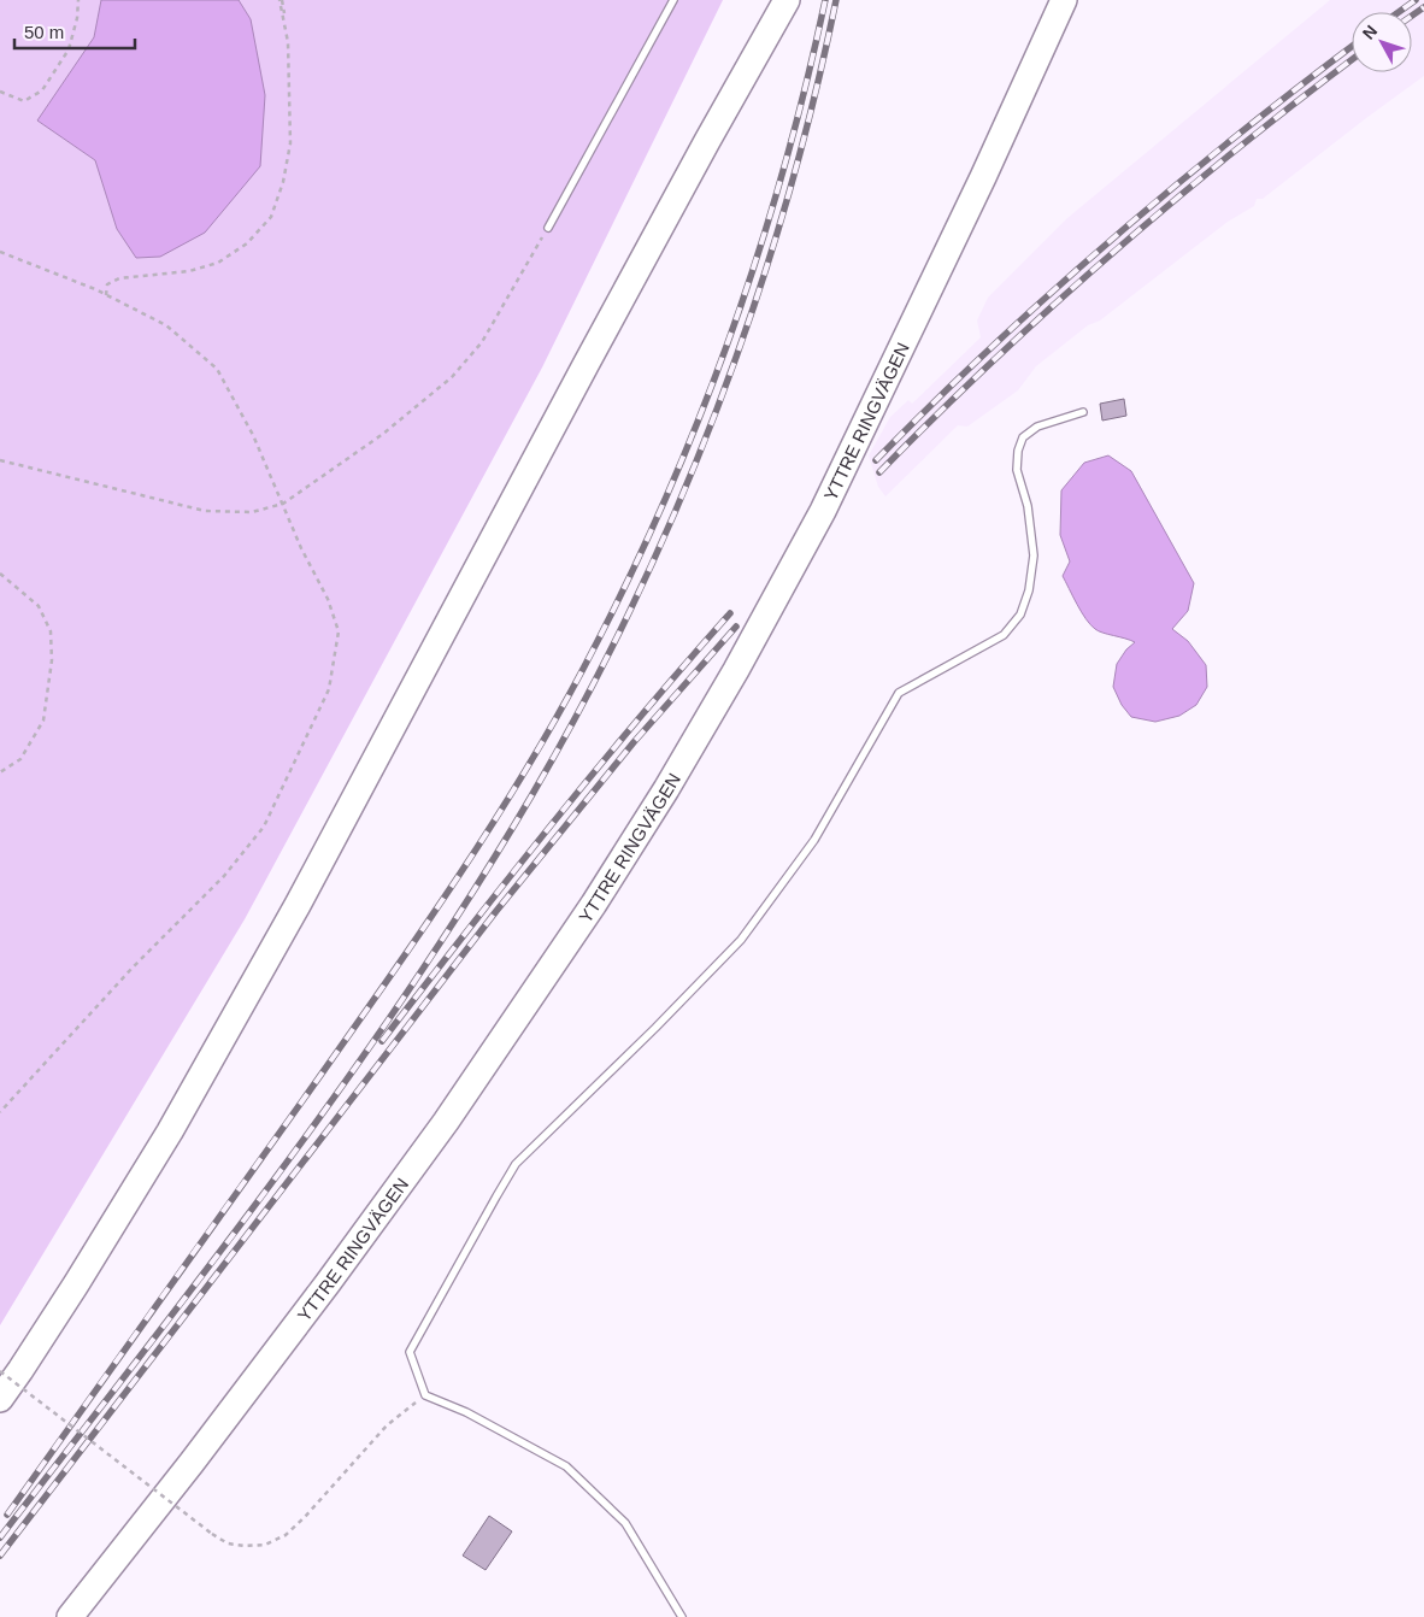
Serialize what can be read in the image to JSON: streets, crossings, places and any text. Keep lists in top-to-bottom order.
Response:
{
  "streets": {
    "highway": ["YTTRE RINGVÄGEN"]
  },
  "scale_bar": "50 m",
  "north": "top left"
}
